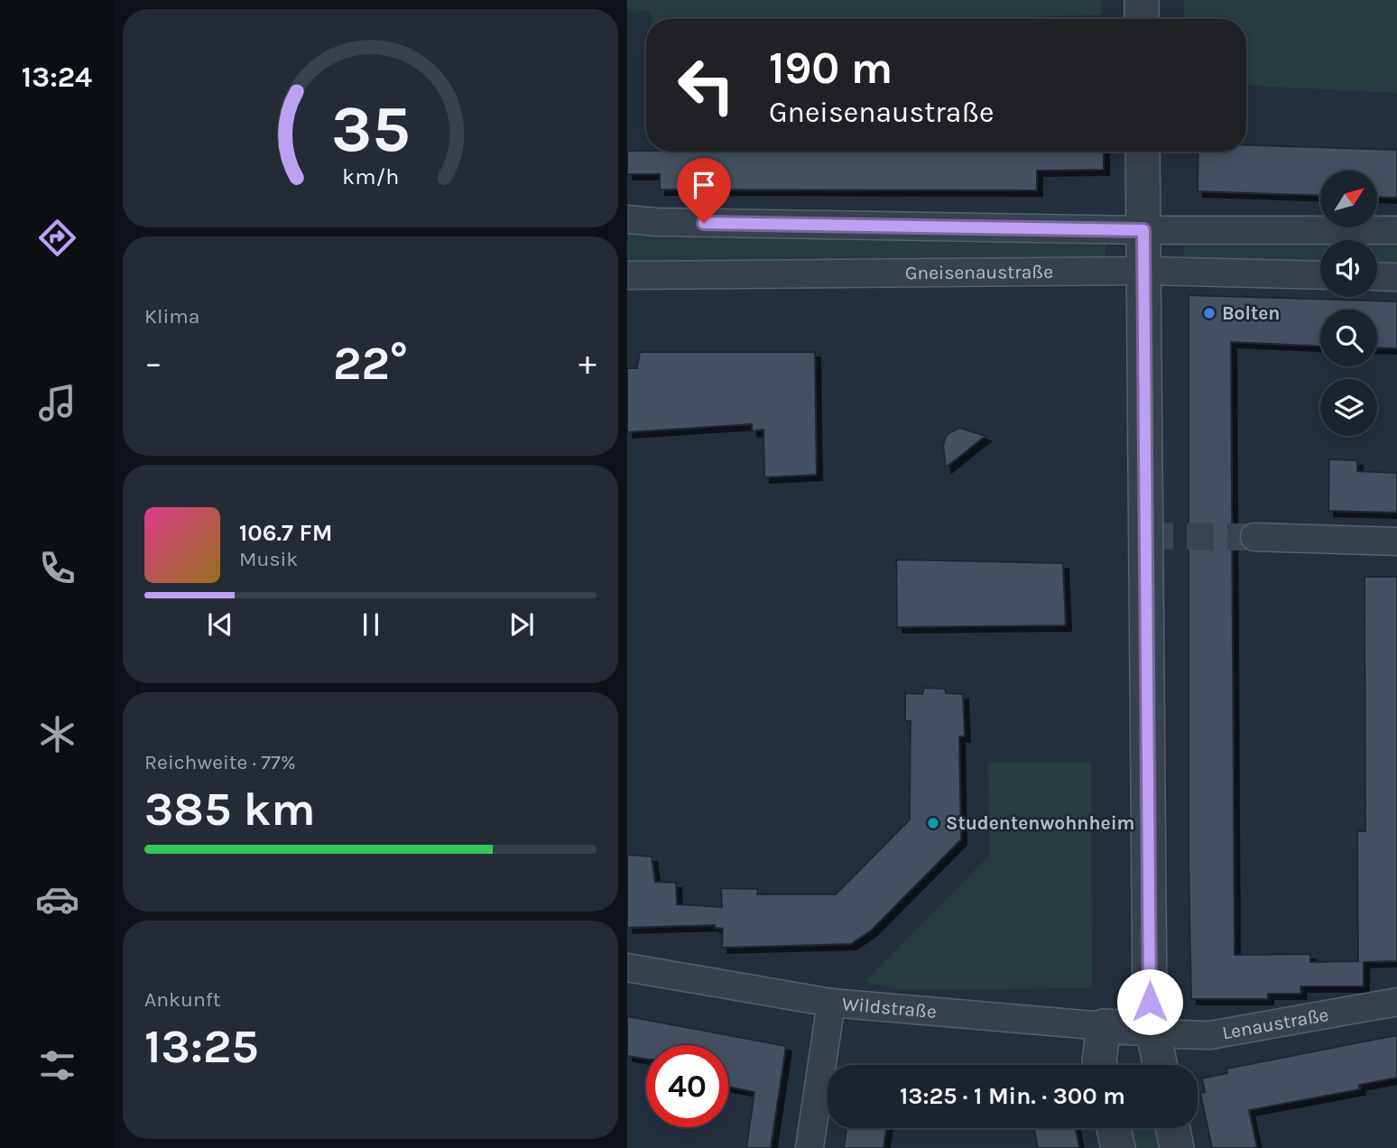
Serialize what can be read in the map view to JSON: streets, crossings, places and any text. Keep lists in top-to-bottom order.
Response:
{
  "streets": {
    "street": ["Gneisenaustraße", "Wildstraße", "Lenaustraße"]
  },
  "crossings": [
    ["Wildstraße", "Lenaustraße"]
  ],
  "places": ["Bolten", "Studentenwohnheim"],
  "north": "top right",
  "page": {
    "tabs": "13:24",
    "turn": ["190 m", "Gneisenaustraße"],
    "tile": [
      "Klima",
      ["Reichweite · 77%", "385 km"],
      ["Ankunft", "13:25"]
    ],
    "heat": ["−", "22°", "+"],
    "song": ["106.7 FM", "Musik"],
    "limit": "40",
    "trip": "13:25 · 1 Min. · 300 m",
    "gauge": ["35", "km/h"]
  }
}
